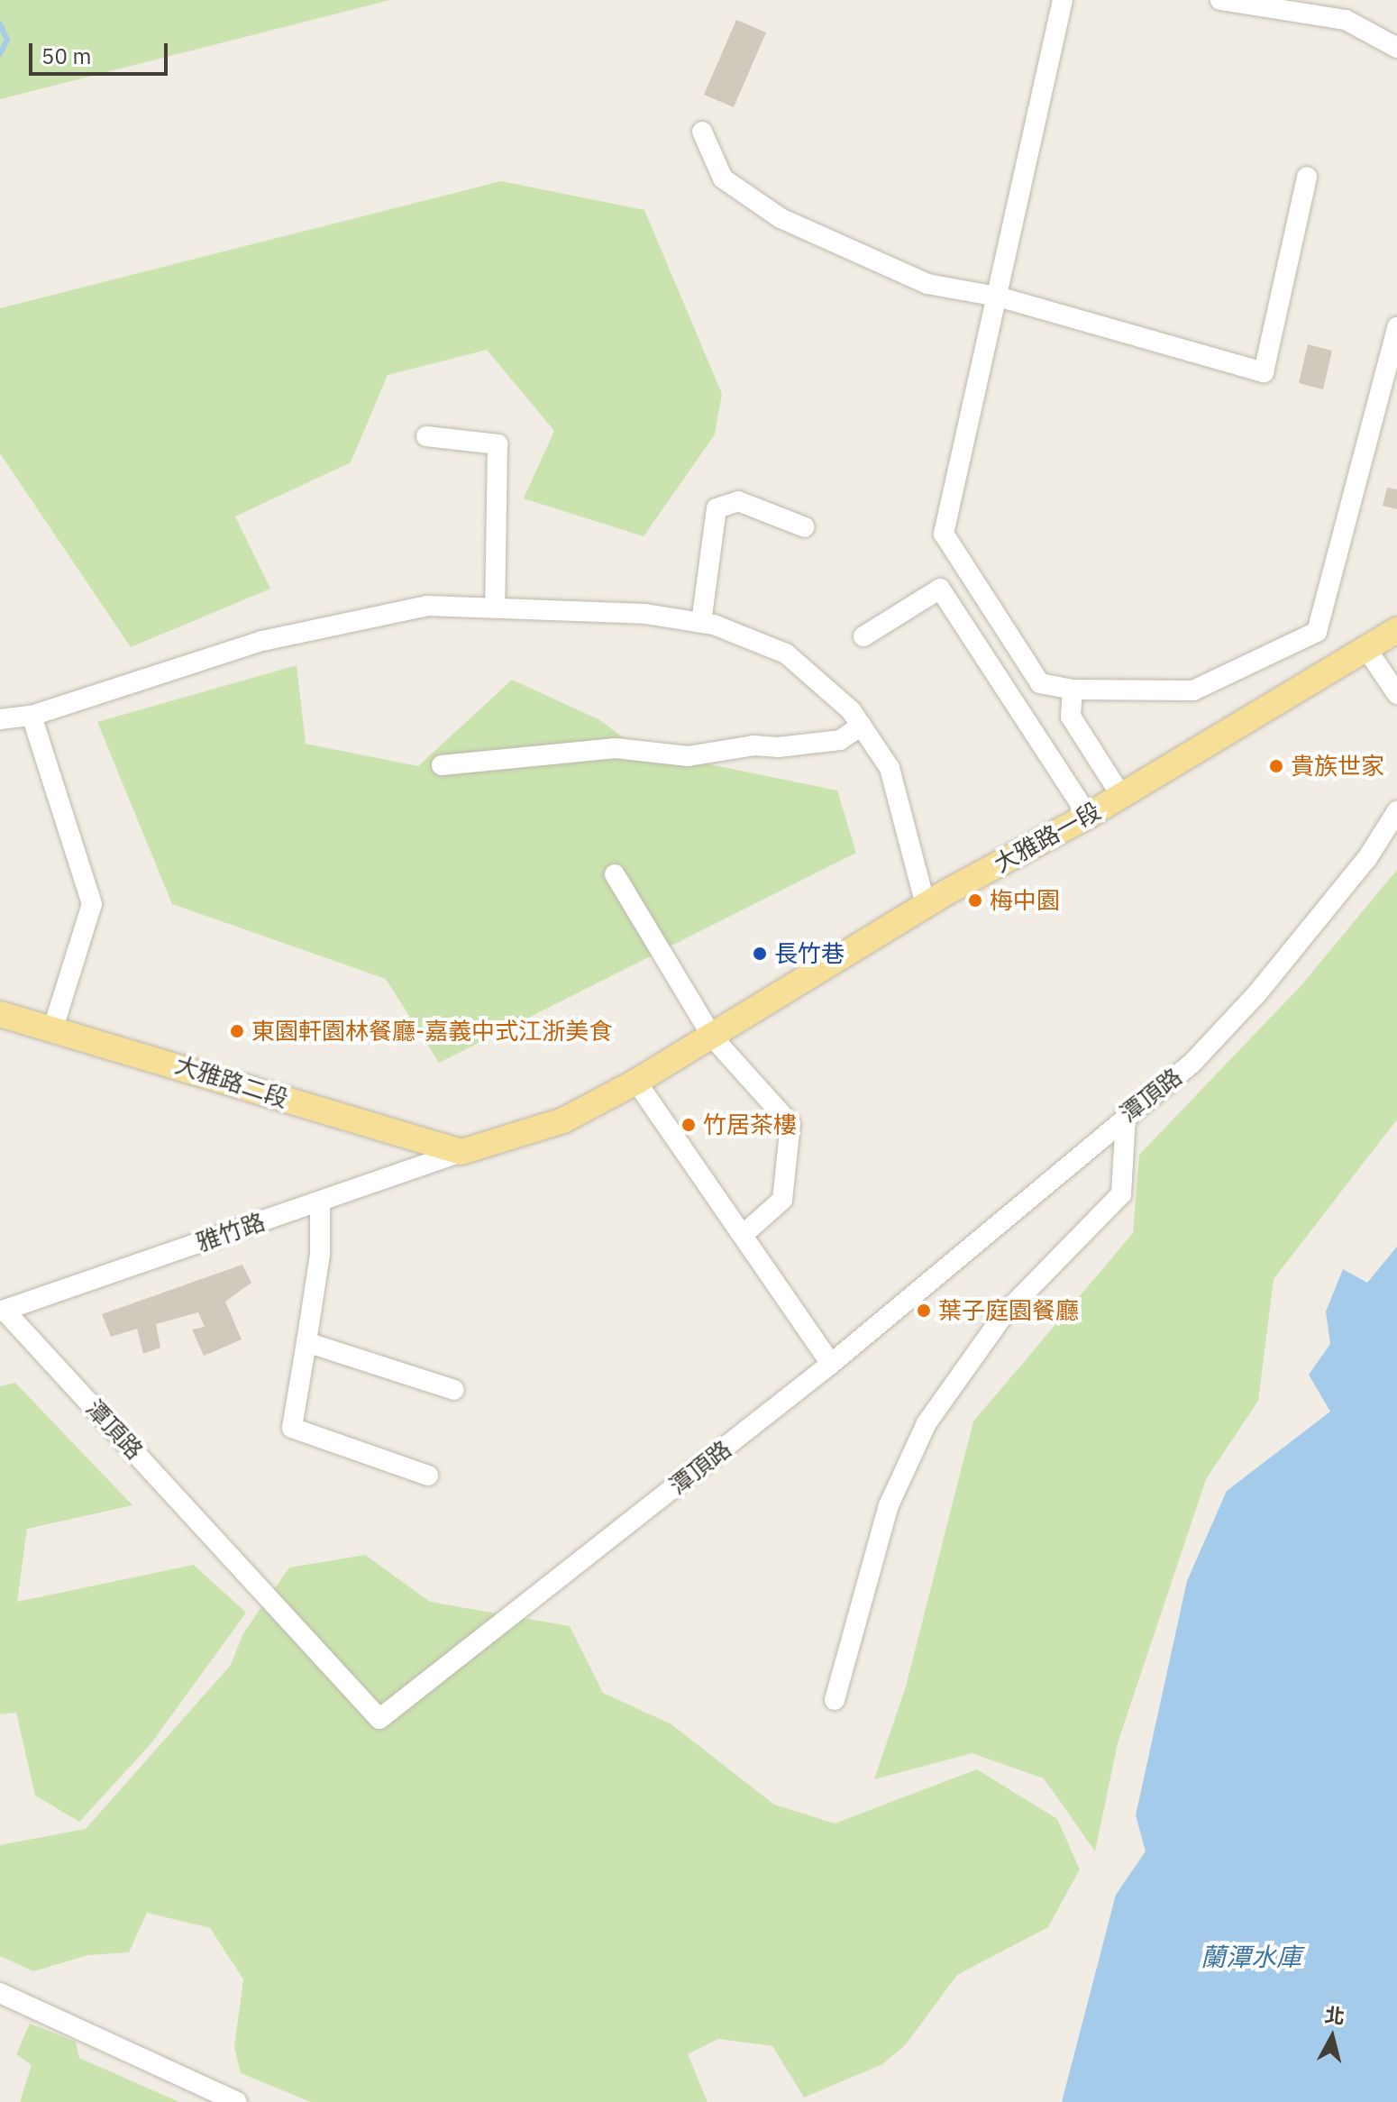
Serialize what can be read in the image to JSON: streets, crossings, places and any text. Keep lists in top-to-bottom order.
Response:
{
  "streets": {
    "main road": ["大雅路一段", "大雅路二段"],
    "street": ["潭頂路", "雅竹路"]
  },
  "crossings": [
    ["大雅路一段", "大雅路二段"],
    ["大雅路一段", "雅竹路"],
    ["大雅路二段", "雅竹路"],
    ["潭頂路", "雅竹路"]
  ],
  "water": ["蘭潭水庫"],
  "places": [
    "貴族世家",
    "梅中園",
    "長竹巷",
    "東園軒園林餐廳-嘉義中式江浙美食",
    "竹居茶樓",
    "葉子庭園餐廳"
  ],
  "scale_bar": "50 m",
  "north": "top"
}
